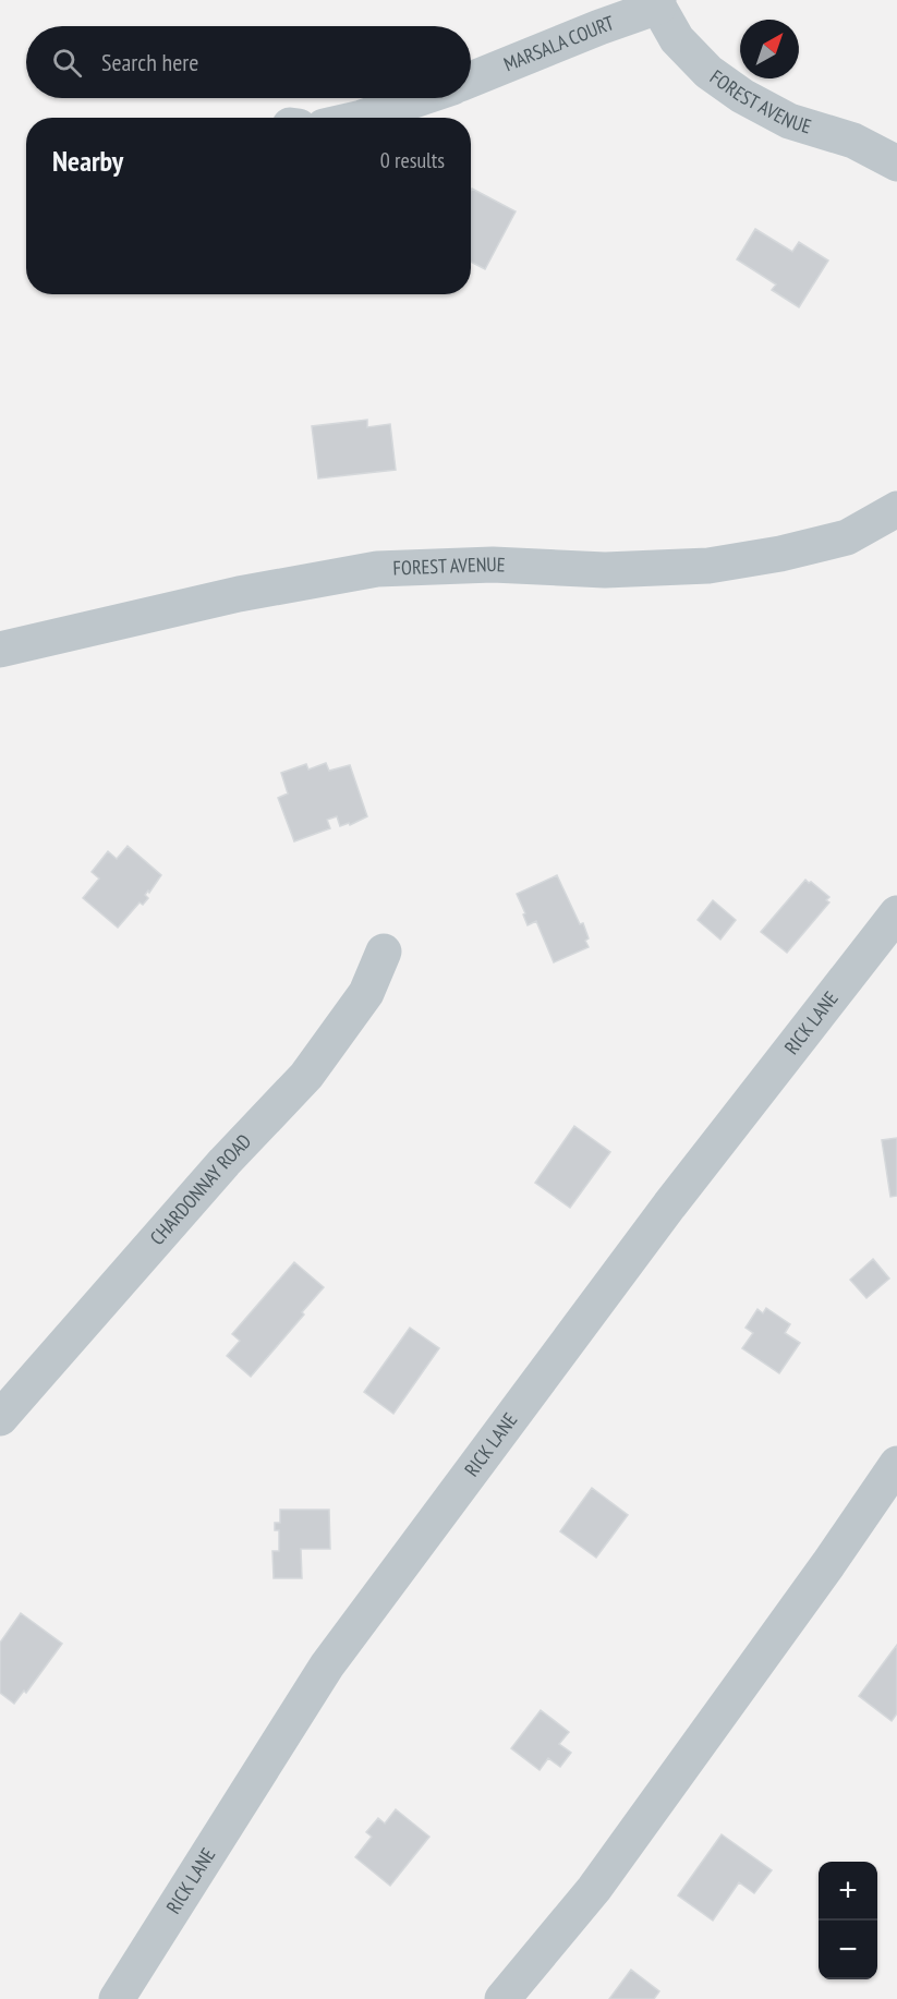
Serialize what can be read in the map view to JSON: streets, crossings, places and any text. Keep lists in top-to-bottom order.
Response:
{
  "streets": {
    "street": [
      "MARSALA COURT",
      "FOREST AVENUE",
      "RICK LANE",
      "CHARDONNAY ROAD"
    ]
  },
  "crossings": [
    ["MARSALA COURT", "FOREST AVENUE"]
  ],
  "north": "top right",
  "page": {
    "search": "Search here",
    "heading": ["Nearby", "0 results"],
    "map_buttons": ["+", "−"]
  }
}
